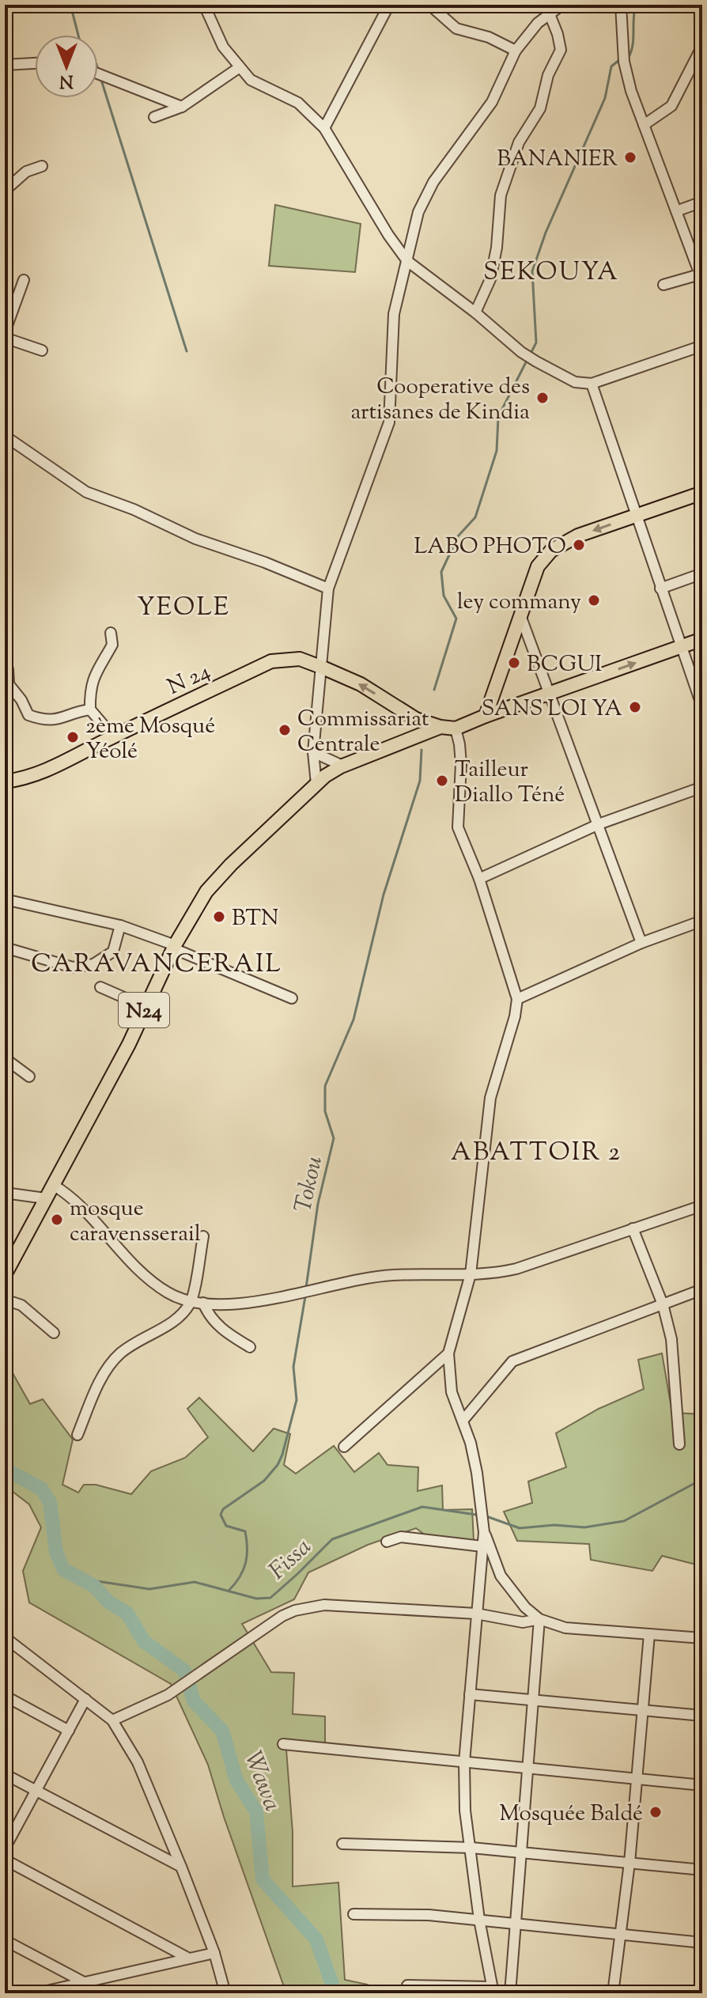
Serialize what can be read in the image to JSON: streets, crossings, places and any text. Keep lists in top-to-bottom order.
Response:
{
  "streets": {
    "main road": ["N 24", "N24"]
  },
  "crossings": [
    ["N 24", "N24"]
  ],
  "districts": [
    "SEKOUYA",
    "YEOLE",
    "CARAVANCERAIL",
    "ABATTOIR 2"
  ],
  "water": ["Tokou", "Fissa", "Wawa"],
  "places": [
    "BANANIER",
    "Cooperative des artisanes de Kindia",
    "LABO PHOTO",
    "ley commany",
    "BCGUI",
    "SANS LOI YA",
    "Commissariat Centrale",
    "2ème Mosqué Yéolé",
    "Tailleur Diallo Téné",
    "BTN",
    "mosque caravensserail",
    "Mosquée Baldé"
  ],
  "north": "bottom"
}
